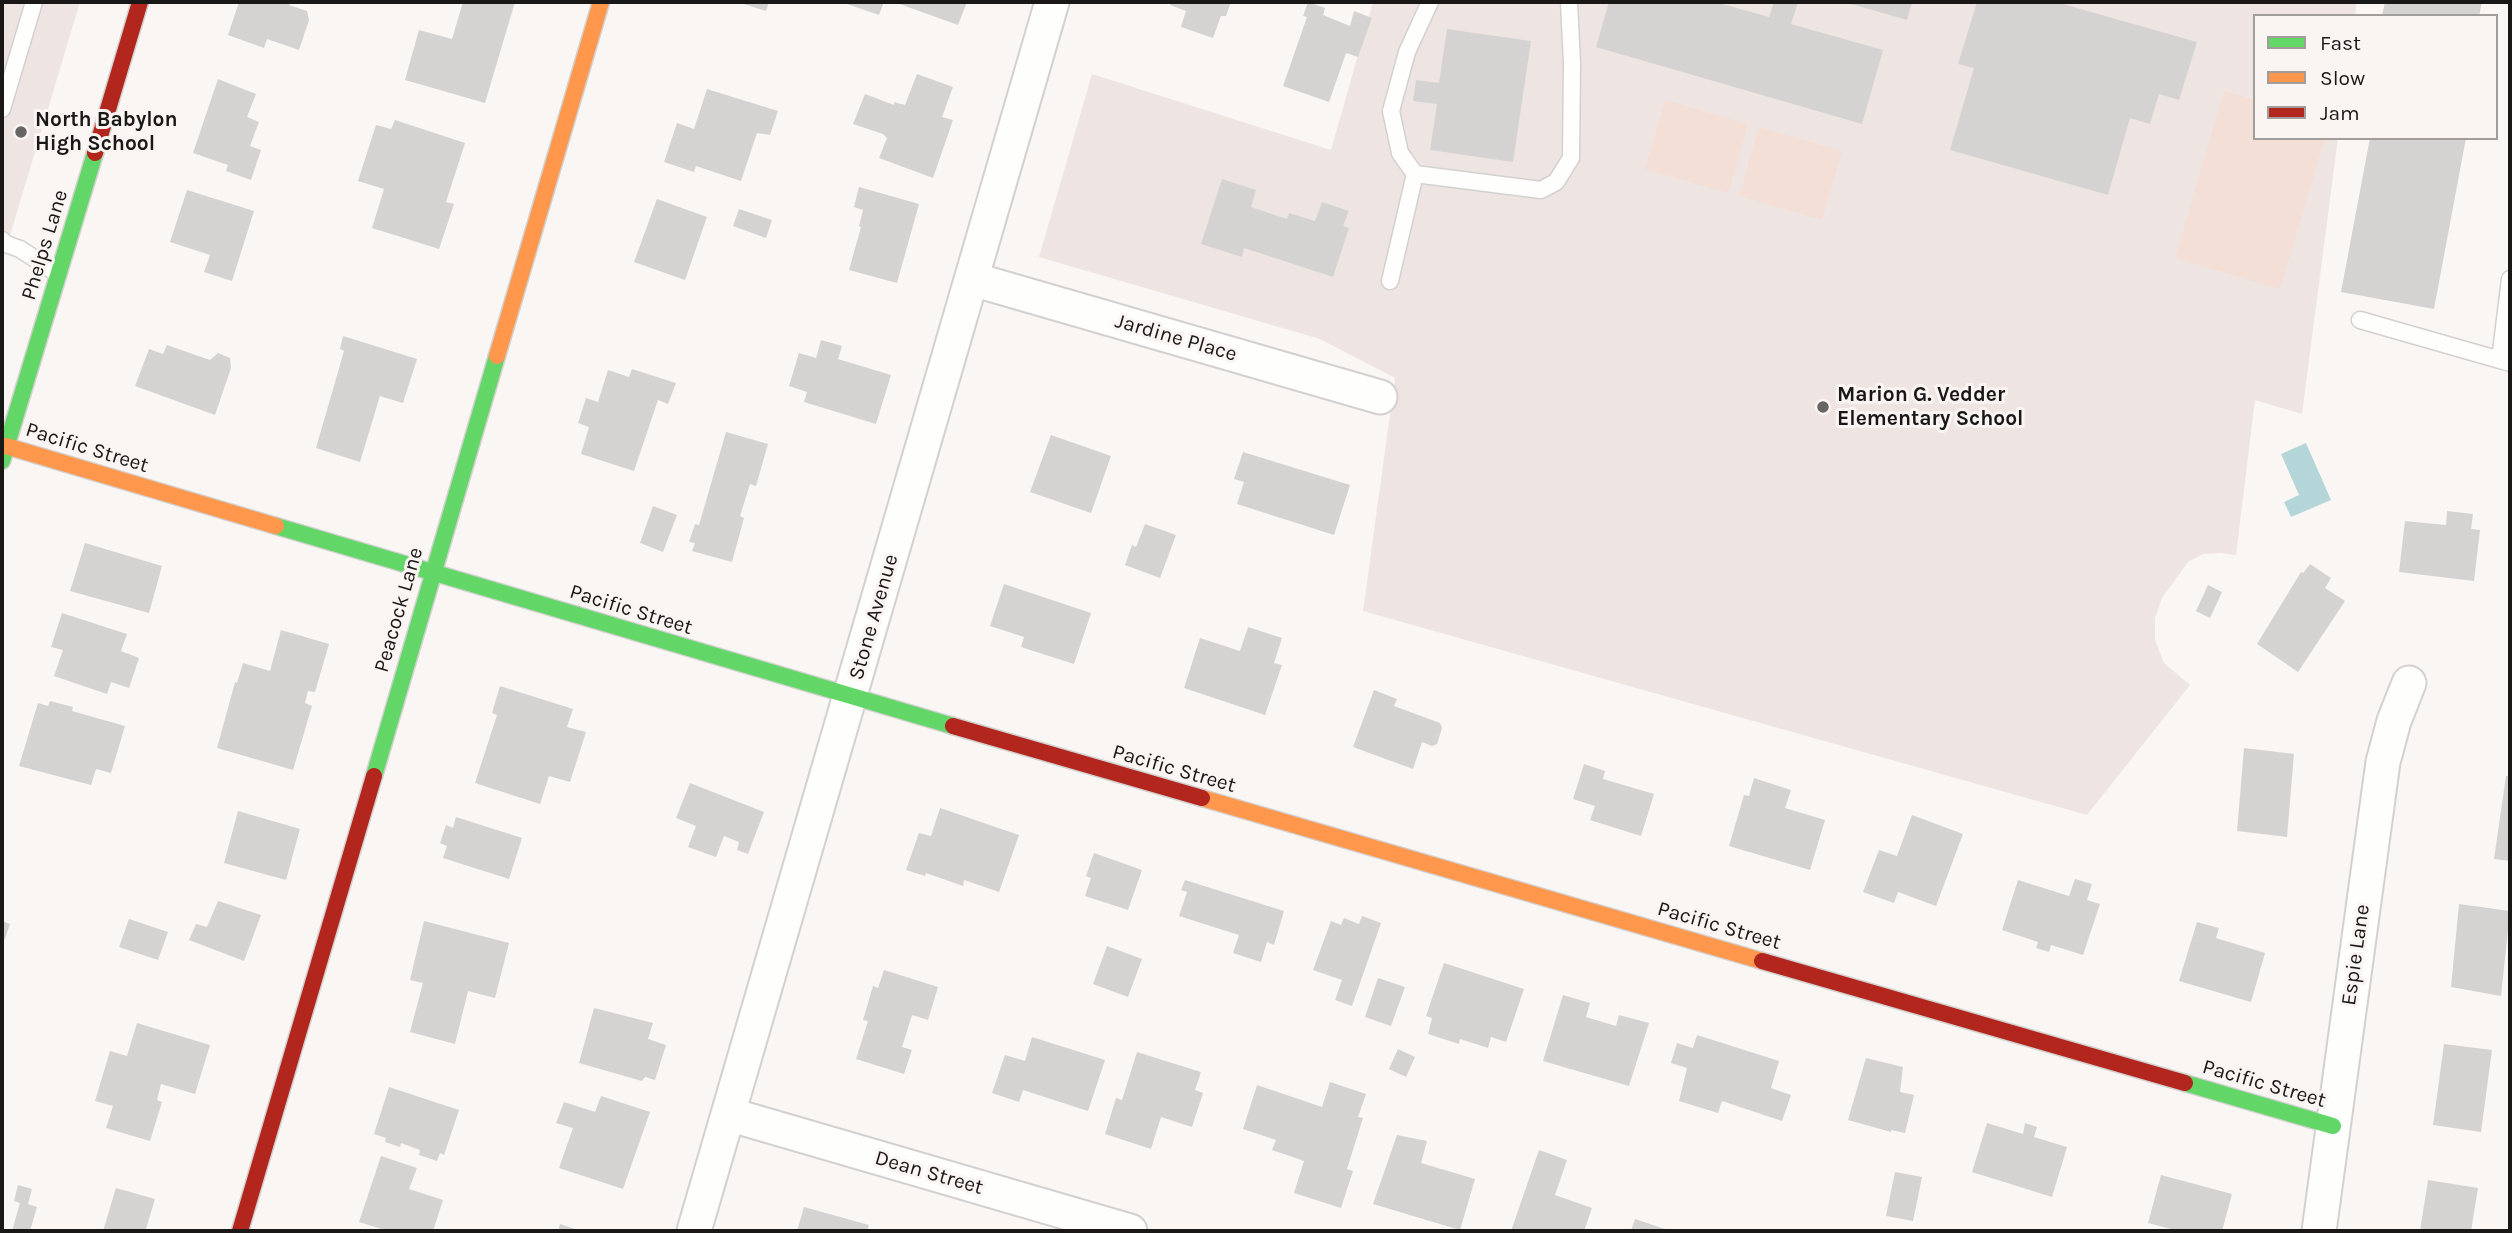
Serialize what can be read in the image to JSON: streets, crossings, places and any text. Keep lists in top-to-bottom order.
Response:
{
  "streets": {
    "street": [
      "Phelps Lane",
      "Jardine Place",
      "Pacific Street",
      "Peacock Lane",
      "Stone Avenue",
      "Espie Lane",
      "Dean Street"
    ]
  },
  "crossings": [
    ["Phelps Lane", "Pacific Street"],
    ["Jardine Place", "Stone Avenue"],
    ["Pacific Street", "Peacock Lane"],
    ["Pacific Street", "Stone Avenue"],
    ["Pacific Street", "Espie Lane"],
    ["Stone Avenue", "Dean Street"]
  ],
  "places": ["North Babylon High School", "Marion G. Vedder Elementary School"],
  "legend": ["Fast", "Slow", "Jam"]
}
